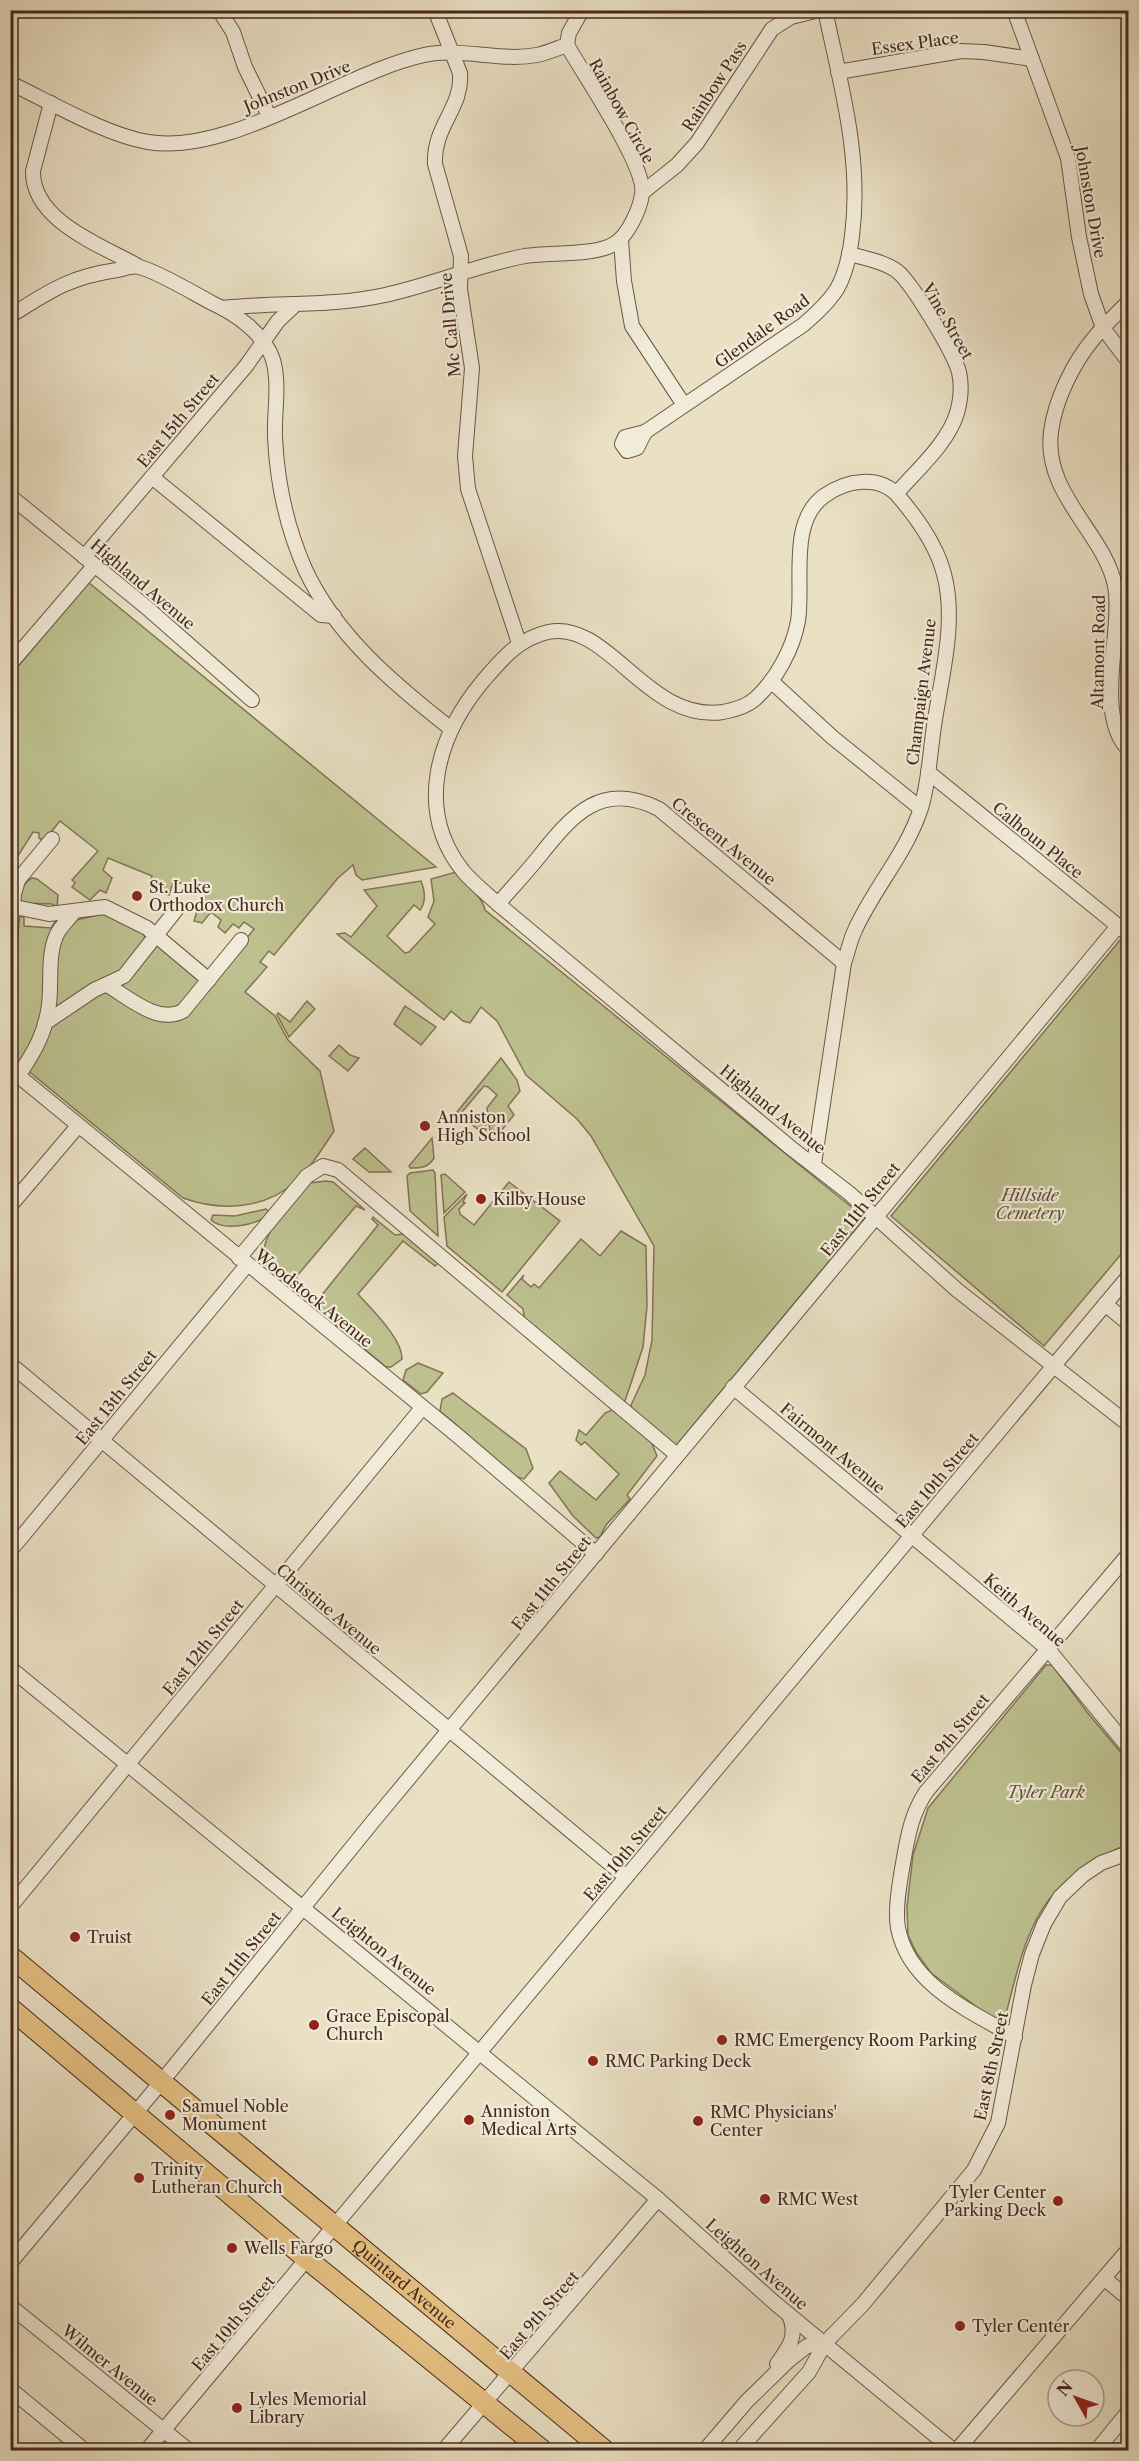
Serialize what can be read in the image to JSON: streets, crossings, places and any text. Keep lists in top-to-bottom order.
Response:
{
  "streets": {
    "highway": ["Quintard Avenue"],
    "street": [
      "Essex Place",
      "Johnston Drive",
      "Rainbow Pass",
      "Rainbow Circle",
      "Vine Street",
      "Mc Call Drive",
      "Glendale Road",
      "East 15th Street",
      "Highland Avenue",
      "Altamont Road",
      "Champaign Avenue",
      "Calhoun Place",
      "Crescent Avenue",
      "East 11th Street",
      "Woodstock Avenue",
      "East 13th Street",
      "Fairmont Avenue",
      "East 10th Street",
      "Christine Avenue",
      "Keith Avenue",
      "East 12th Street",
      "East 9th Street",
      "Leighton Avenue",
      "East 8th Street",
      "Wilmer Avenue"
    ]
  },
  "crossings": [
    ["Essex Place", "Johnston Drive"],
    ["Essex Place", "Glendale Road"],
    ["Johnston Drive", "Rainbow Circle"],
    ["Johnston Drive", "Mc Call Drive"],
    ["Johnston Drive", "Altamont Road"],
    ["Rainbow Pass", "Rainbow Circle"],
    ["Vine Street", "Glendale Road"],
    ["Vine Street", "Champaign Avenue"],
    ["East 15th Street", "Highland Avenue"],
    ["Highland Avenue", "Champaign Avenue"],
    ["Highland Avenue", "Crescent Avenue"],
    ["Highland Avenue", "East 11th Street"],
    ["Highland Avenue", "East 10th Street"],
    ["Champaign Avenue", "Calhoun Place"],
    ["Champaign Avenue", "Crescent Avenue"],
    ["Calhoun Place", "East 11th Street"],
    ["East 11th Street", "Woodstock Avenue"],
    ["East 11th Street", "East 13th Street"],
    ["East 11th Street", "Fairmont Avenue"],
    ["East 11th Street", "Christine Avenue"],
    ["East 11th Street", "Leighton Avenue"],
    ["East 11th Street", "Quintard Avenue"],
    ["Woodstock Avenue", "East 13th Street"],
    ["Woodstock Avenue", "East 12th Street"],
    ["East 13th Street", "Christine Avenue"],
    ["Fairmont Avenue", "East 10th Street"],
    ["Fairmont Avenue", "Keith Avenue"],
    ["East 10th Street", "Christine Avenue"],
    ["East 10th Street", "Keith Avenue"],
    ["East 10th Street", "Leighton Avenue"],
    ["East 10th Street", "Quintard Avenue"],
    ["East 10th Street", "Wilmer Avenue"],
    ["Christine Avenue", "East 12th Street"],
    ["Keith Avenue", "East 9th Street"],
    ["East 12th Street", "Leighton Avenue"],
    ["East 9th Street", "Leighton Avenue"],
    ["East 9th Street", "East 8th Street"],
    ["East 9th Street", "Quintard Avenue"],
    ["Leighton Avenue", "East 8th Street"]
  ],
  "parks": ["Hillside Cemetery", "Tyler Park"],
  "places": [
    "St. Luke Orthodox Church",
    "Anniston High School",
    "Kilby House",
    "Truist",
    "Grace Episcopal Church",
    "RMC Emergency Room Parking",
    "RMC Parking Deck",
    "Samuel Noble Monument",
    "Anniston Medical Arts",
    "RMC Physicians' Center",
    "Trinity Lutheran Church",
    "RMC West",
    "Tyler Center Parking Deck",
    "Wells Fargo",
    "Tyler Center",
    "Lyles Memorial Library"
  ],
  "north": "top left"
}
